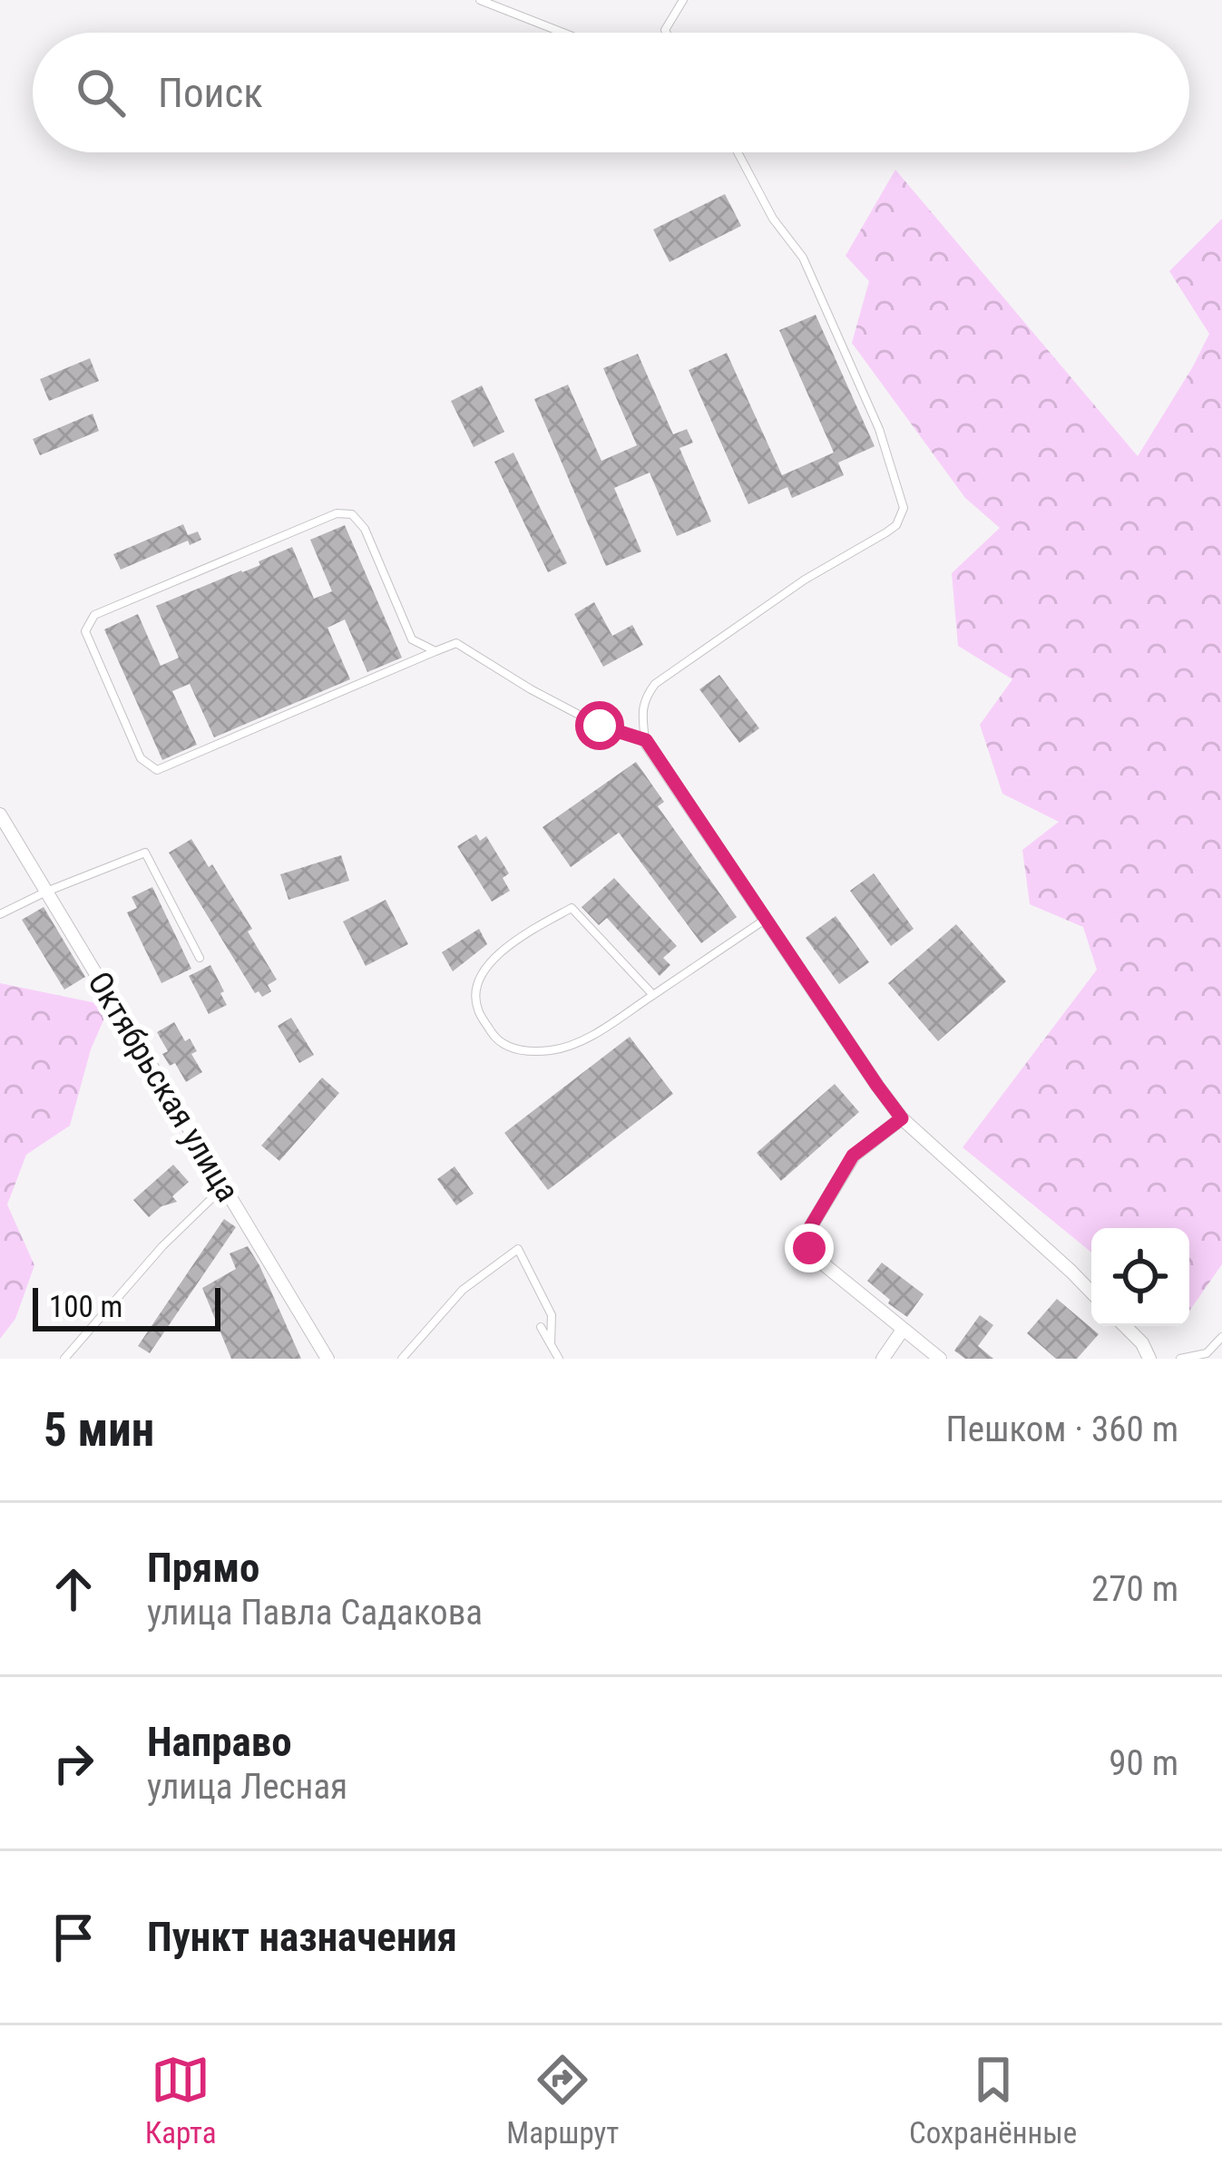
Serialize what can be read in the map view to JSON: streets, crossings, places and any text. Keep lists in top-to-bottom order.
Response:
{
  "streets": {
    "street": ["Октябрьская улица"]
  },
  "scale_bar": "100 m",
  "page": {
    "search": "Поиск",
    "scale": "100 m",
    "heading": ["5 мин", "Пешком · 360 m"],
    "list": [
      ["Прямо", "улица Павла Садакова", "270 m"],
      ["Направо", "улица Лесная", "90 m"],
      "Пункт назначения"
    ],
    "nav": ["Карта", "Маршрут", "Сохранённые"]
  }
}
